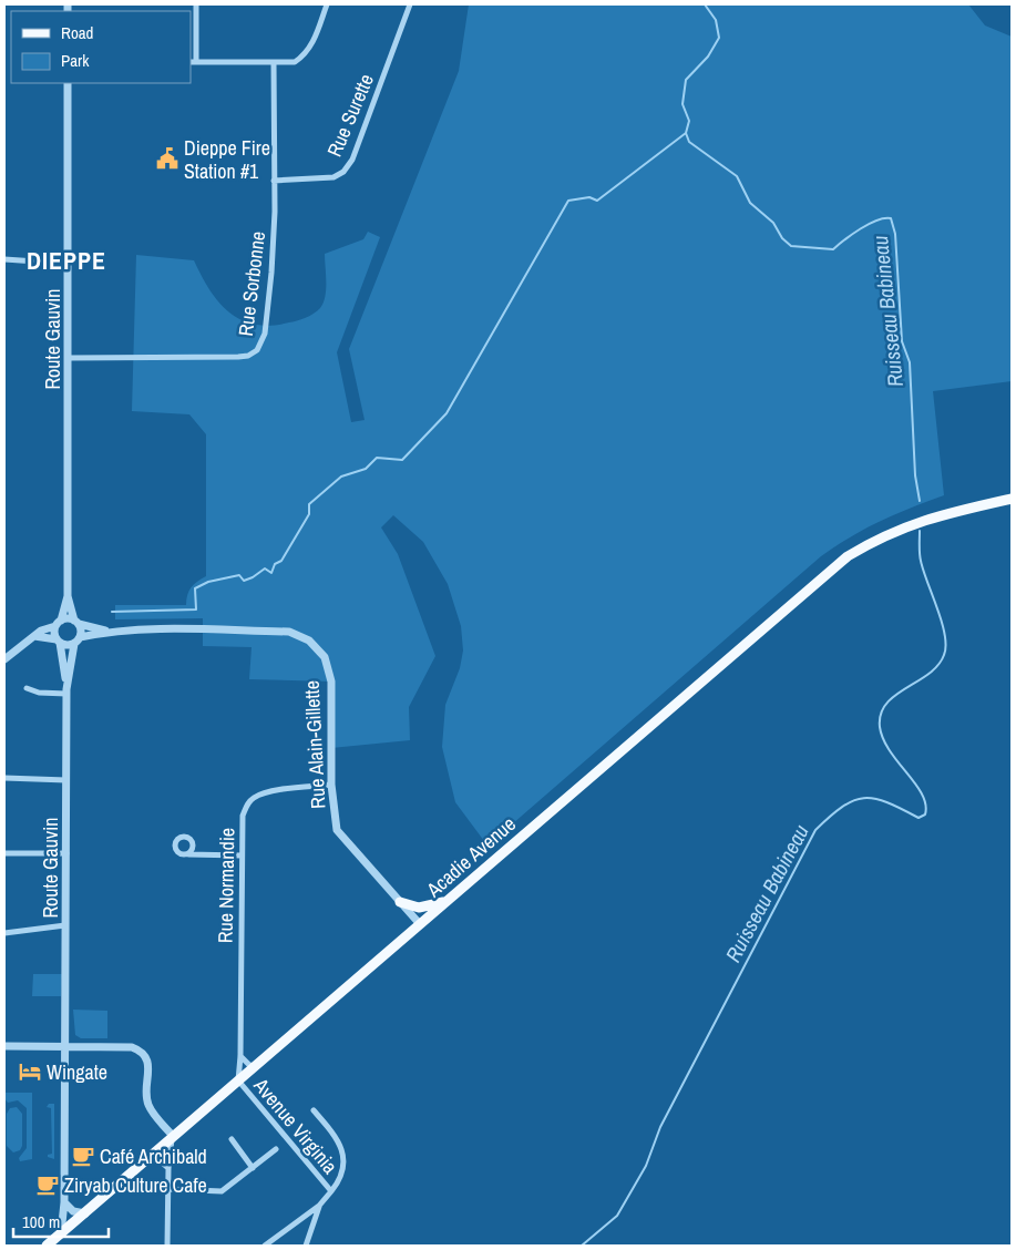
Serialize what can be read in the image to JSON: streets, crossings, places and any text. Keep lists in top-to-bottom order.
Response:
{
  "streets": {
    "main road": ["Acadie Avenue"],
    "street": [
      "Rue Surette",
      "Rue Sorbonne",
      "Route Gauvin",
      "Rue Alain-Gillette",
      "Rue Normandie",
      "Avenue Virginia"
    ]
  },
  "crossings": [
    ["Rue Surette", "Rue Sorbonne"],
    ["Rue Sorbonne", "Route Gauvin"],
    ["Route Gauvin", "Rue Alain-Gillette"],
    ["Route Gauvin", "Acadie Avenue"],
    ["Rue Alain-Gillette", "Acadie Avenue"],
    ["Rue Alain-Gillette", "Rue Normandie"],
    ["Acadie Avenue", "Rue Normandie"],
    ["Acadie Avenue", "Avenue Virginia"],
    ["Rue Normandie", "Avenue Virginia"]
  ],
  "districts": ["DIEPPE"],
  "water": ["Ruisseau Babineau"],
  "places": {
    "public building": ["Dieppe Fire Station #1"],
    "hotel": ["Wingate"],
    "cafe": ["Café Archibald", "Ziryab Culture Cafe"]
  },
  "legend": ["Road", "Park"],
  "scale_bar": "100 m"
}
